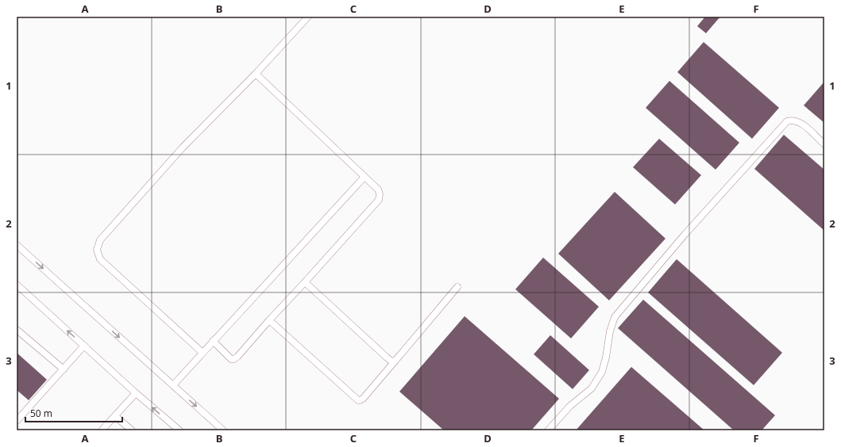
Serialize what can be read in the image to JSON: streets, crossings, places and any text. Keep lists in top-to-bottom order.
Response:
{
  "scale_bar": "50 m",
  "grid": {
    "columns": [
      "A",
      "B",
      "C",
      "D",
      "E",
      "F"
    ],
    "rows": ["1", "2", "3"]
  }
}
